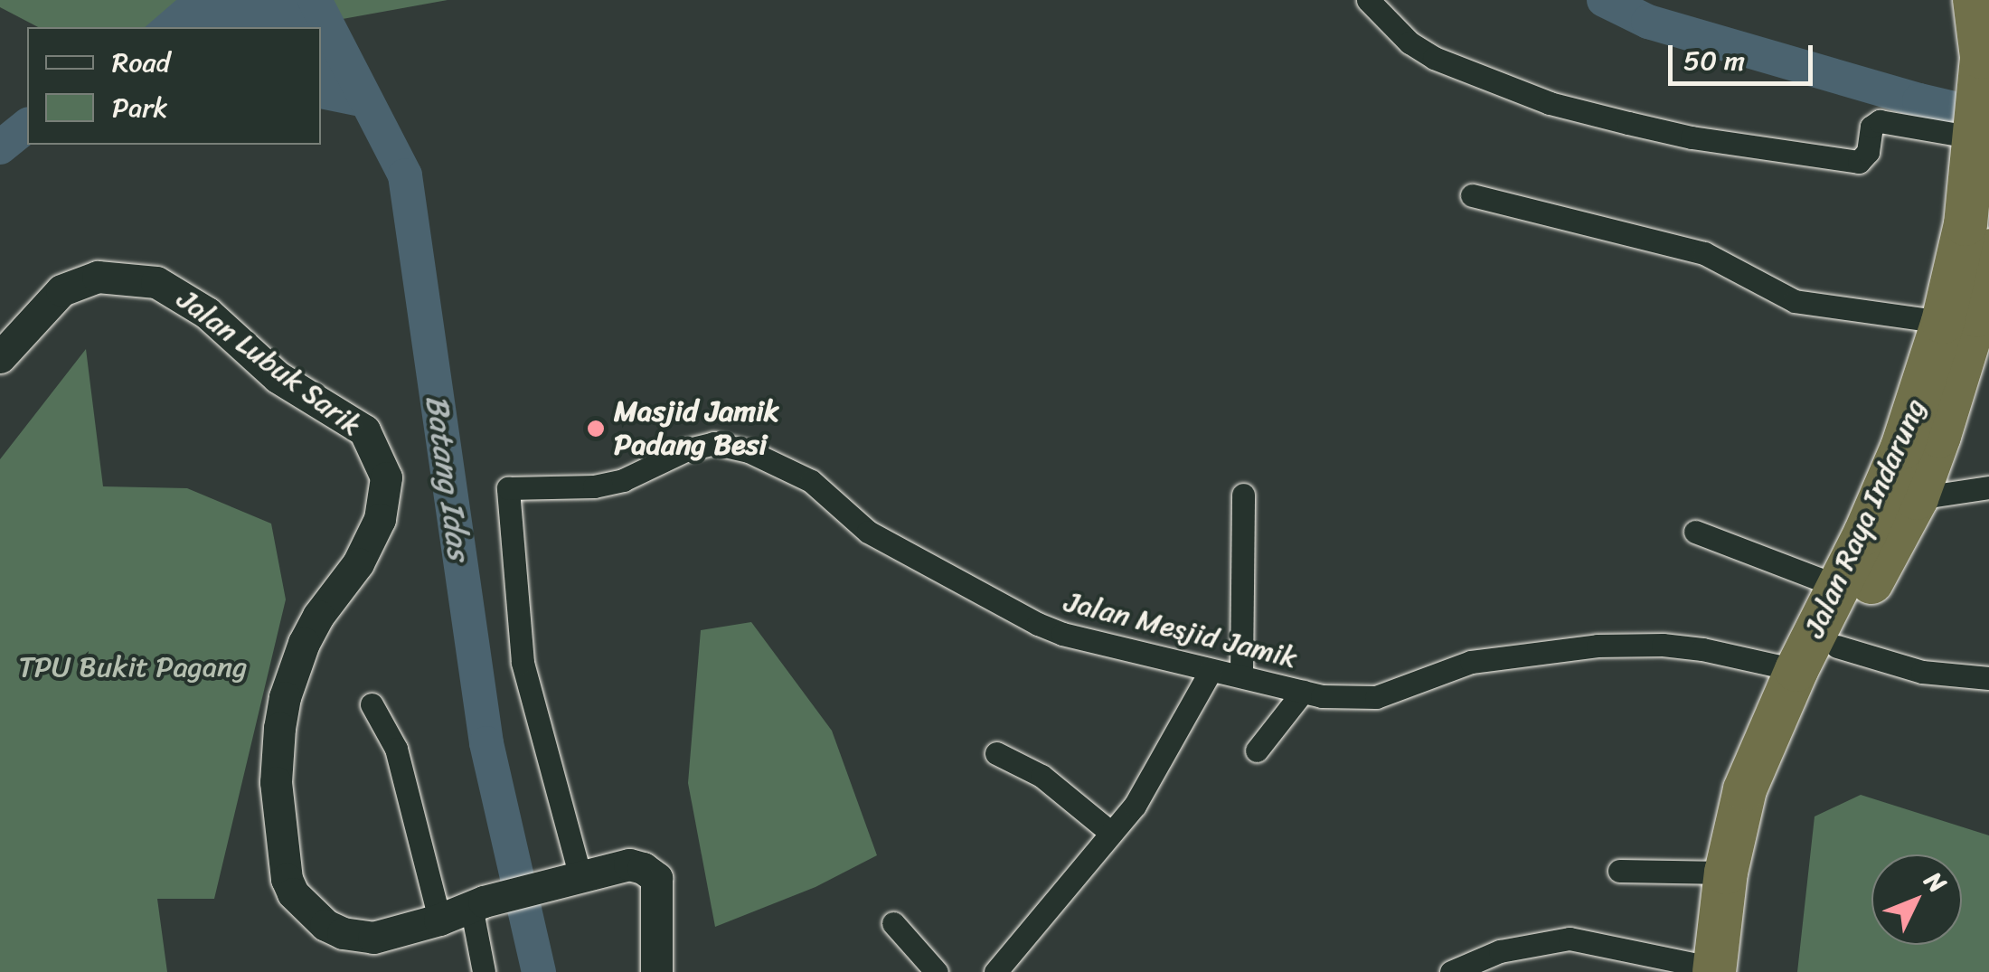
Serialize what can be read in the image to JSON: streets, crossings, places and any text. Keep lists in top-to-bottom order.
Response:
{
  "streets": {
    "highway": ["Jalan Raya Indarung"],
    "street": ["Jalan Lubuk Sarik", "Jalan Mesjid Jamik"]
  },
  "crossings": [
    ["Jalan Lubuk Sarik", "Jalan Mesjid Jamik"],
    ["Jalan Raya Indarung", "Jalan Mesjid Jamik"]
  ],
  "water": ["Batang Idas"],
  "parks": ["TPU Bukit Pagang"],
  "places": ["Masjid Jamik Padang Besi"],
  "legend": ["Road", "Park"],
  "scale_bar": "50 m",
  "north": "top right"
}
